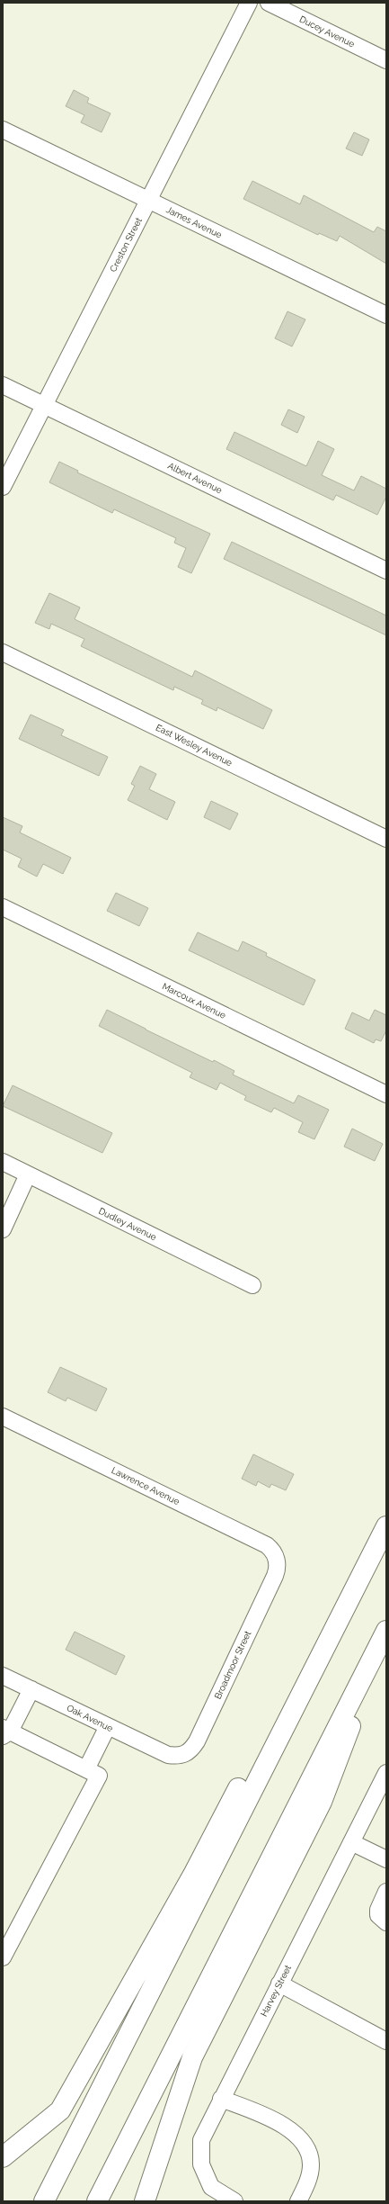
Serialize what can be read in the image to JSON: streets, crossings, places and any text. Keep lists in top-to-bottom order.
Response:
{
  "streets": {
    "street": [
      "Ducey Avenue",
      "James Avenue",
      "Creston Street",
      "Albert Avenue",
      "East Wesley Avenue",
      "Marcoux Avenue",
      "Dudley Avenue",
      "Lawrence Avenue",
      "Broadmoor Street",
      "Oak Avenue",
      "Harvey Street"
    ]
  },
  "crossings": [
    ["James Avenue", "Creston Street"],
    ["Creston Street", "Albert Avenue"],
    ["Lawrence Avenue", "Broadmoor Street"],
    ["Broadmoor Street", "Oak Avenue"]
  ]
}
